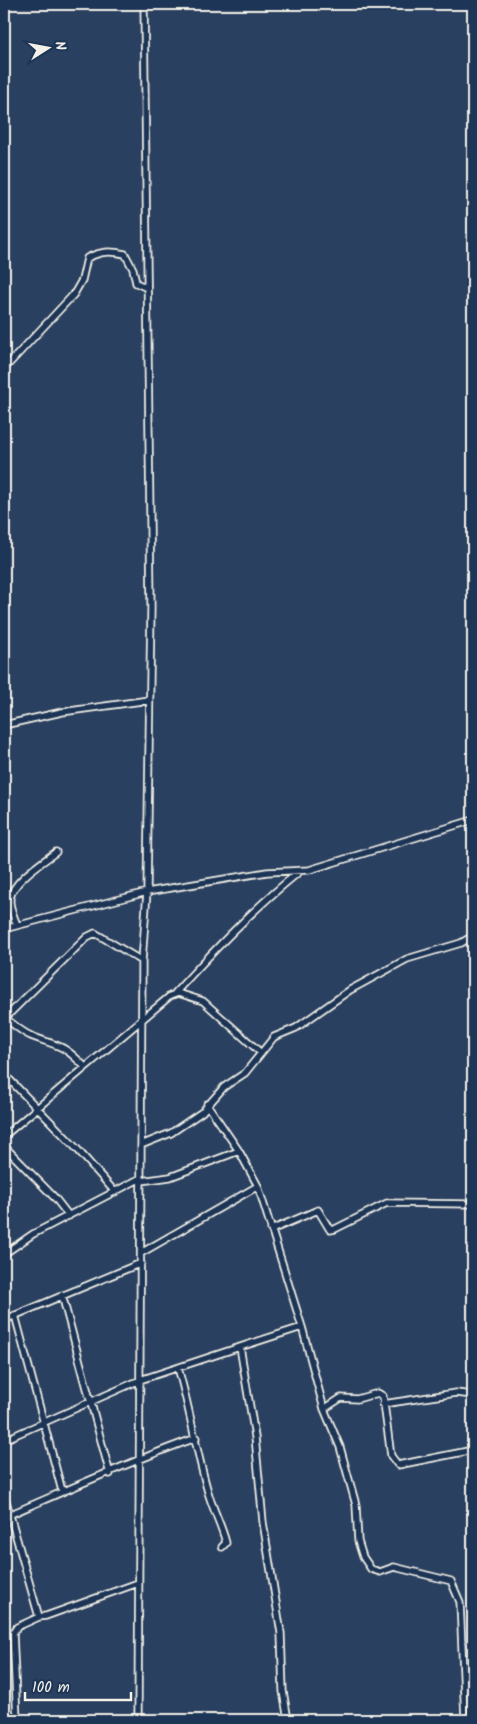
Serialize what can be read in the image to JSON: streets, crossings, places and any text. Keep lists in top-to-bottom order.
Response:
{
  "scale_bar": "100 m",
  "north": "right"
}
